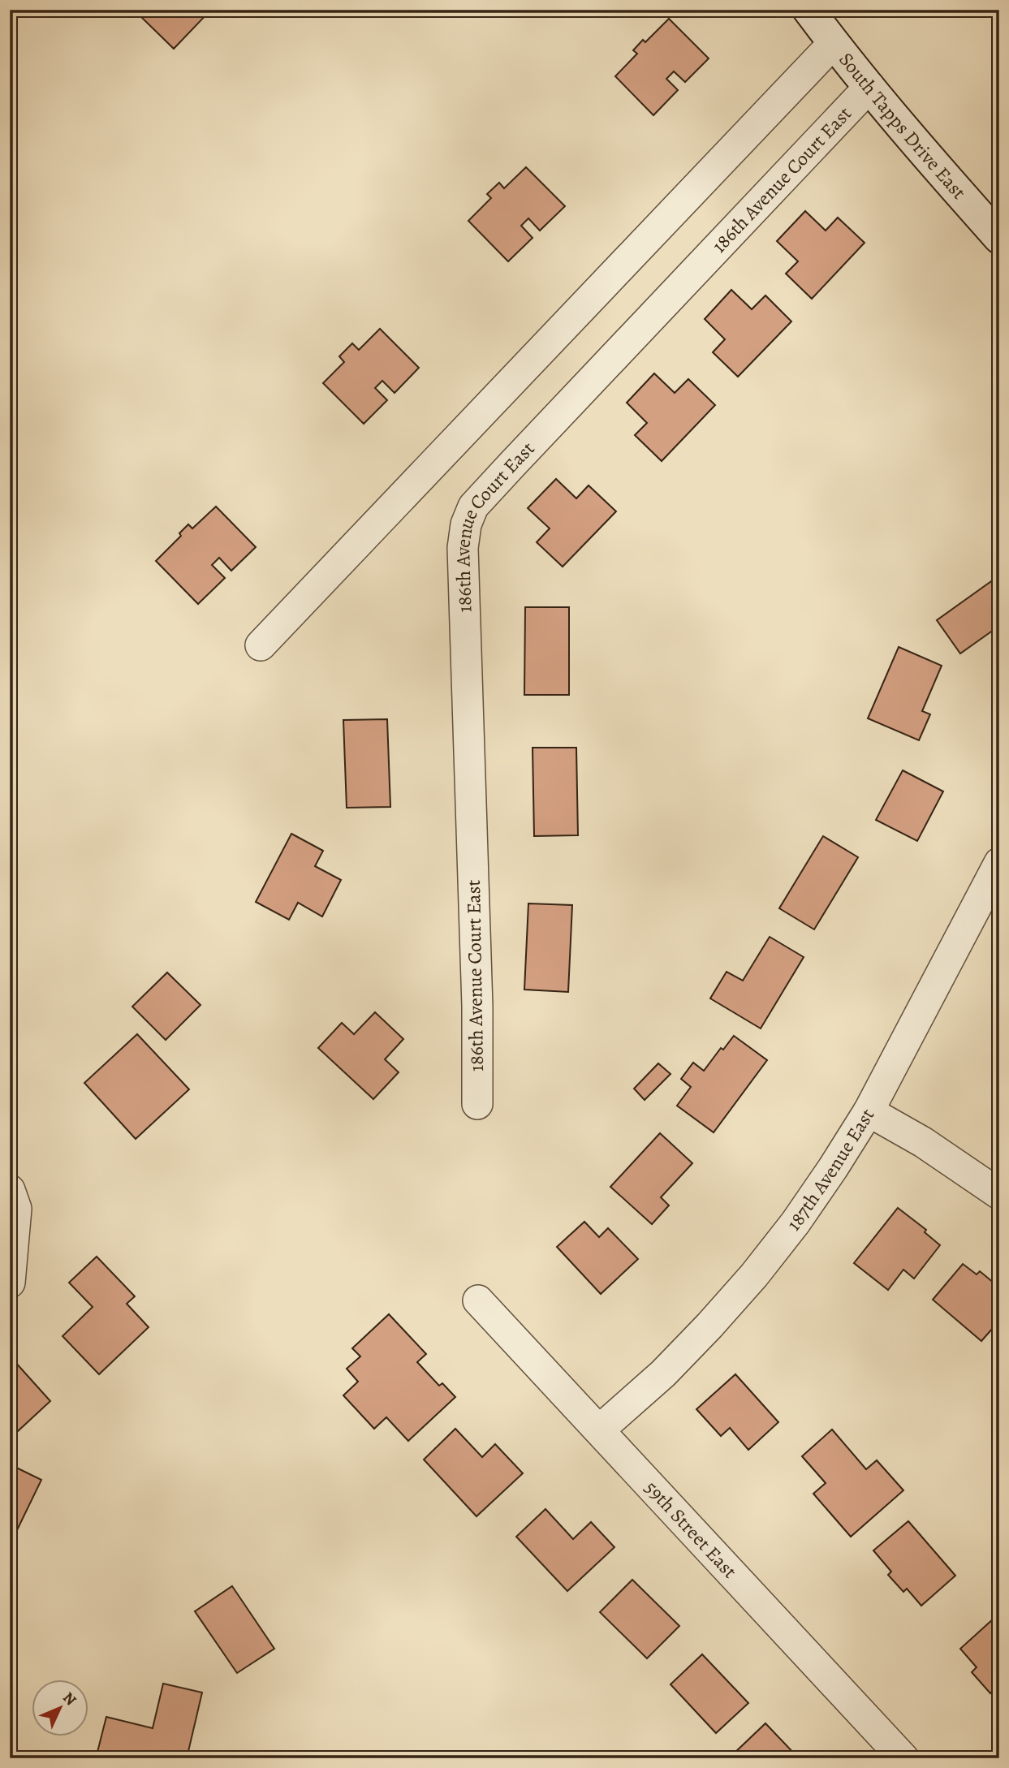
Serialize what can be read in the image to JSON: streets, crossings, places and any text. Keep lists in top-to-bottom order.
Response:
{
  "streets": {
    "street": [
      "South Tapps Drive East",
      "186th Avenue Court East",
      "187th Avenue East",
      "59th Street East"
    ]
  },
  "crossings": [
    ["South Tapps Drive East", "186th Avenue Court East"],
    ["187th Avenue East", "59th Street East"]
  ],
  "north": "top right"
}
